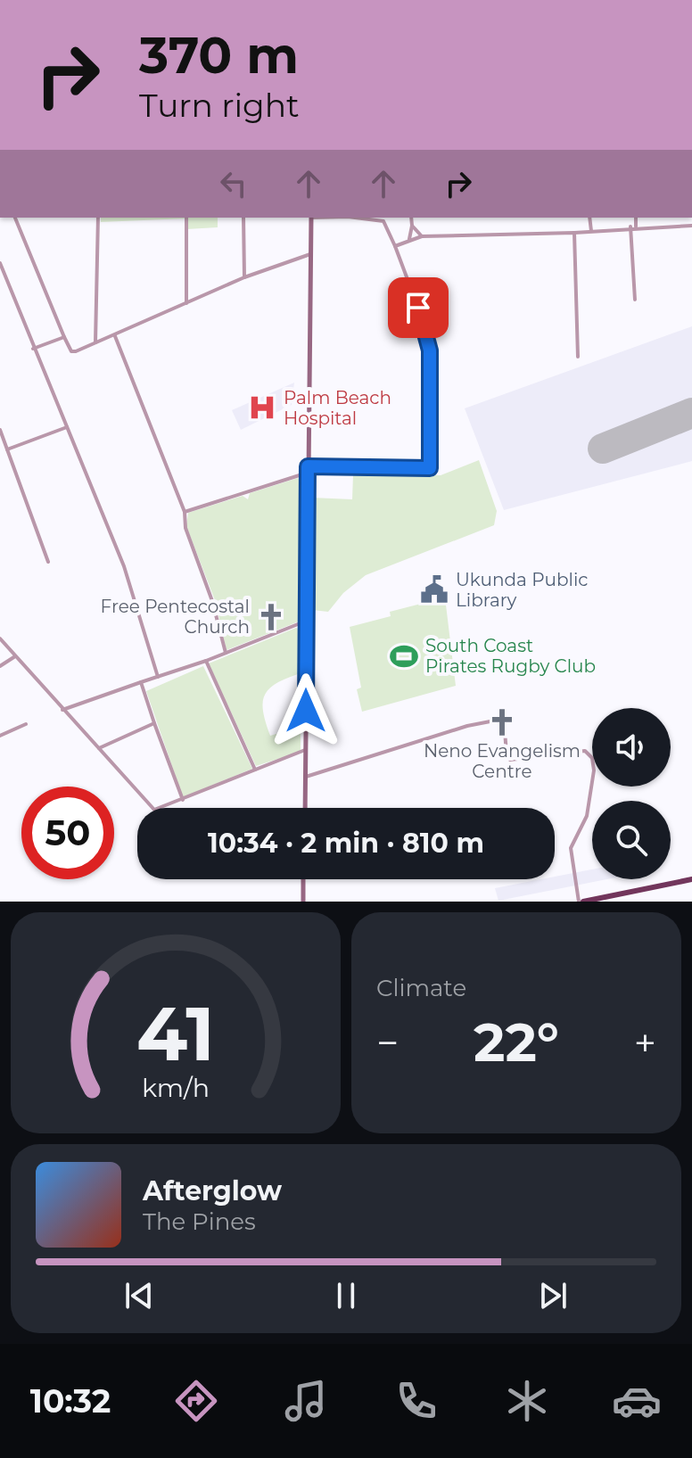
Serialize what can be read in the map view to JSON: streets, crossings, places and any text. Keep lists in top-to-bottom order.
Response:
{
  "places": {
    "hospital": ["Palm Beach Hospital"],
    "public building": ["Ukunda Public Library"],
    "church": ["Free Pentecostal Church", "Neno Evangelism Centre"],
    "sports": ["South Coast Pirates Rugby Club"]
  },
  "page": {
    "turn": ["370 m", "Turn right"],
    "limit": "50",
    "trip": "10:34 · 2 min · 810 m",
    "tile": "Climate",
    "heat": ["−", "22°", "+"],
    "song": ["Afterglow", "The Pines"],
    "tabs": "10:32",
    "gauge": ["41", "km/h"]
  }
}
